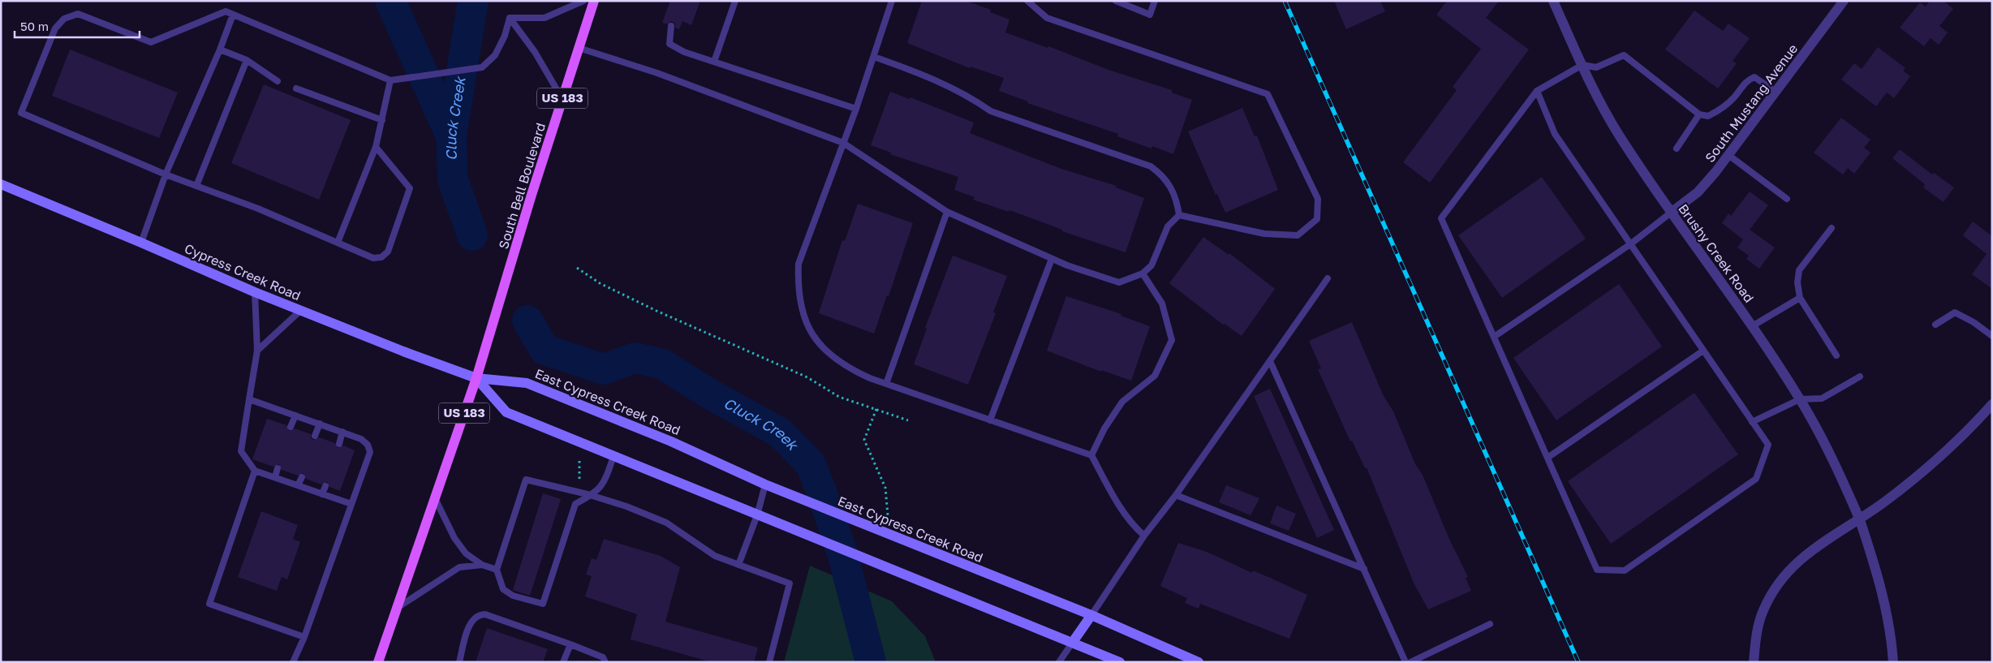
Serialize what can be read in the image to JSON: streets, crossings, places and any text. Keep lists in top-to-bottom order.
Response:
{
  "streets": {
    "main road": [
      "US 183",
      "South Bell Boulevard",
      "Cypress Creek Road",
      "East Cypress Creek Road"
    ],
    "street": ["South Mustang Avenue", "Brushy Creek Road"]
  },
  "crossings": [
    ["US 183", "South Bell Boulevard"],
    ["US 183", "Cypress Creek Road"],
    ["US 183", "East Cypress Creek Road"],
    ["South Mustang Avenue", "Brushy Creek Road"],
    ["South Bell Boulevard", "Cypress Creek Road"],
    ["South Bell Boulevard", "East Cypress Creek Road"],
    ["Cypress Creek Road", "East Cypress Creek Road"]
  ],
  "water": ["Cluck Creek"],
  "scale_bar": "50 m"
}
